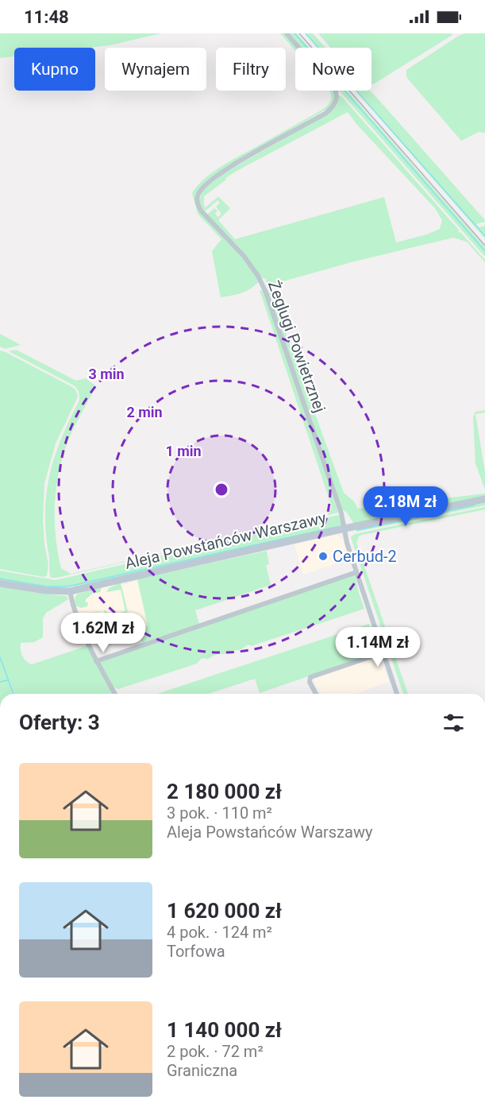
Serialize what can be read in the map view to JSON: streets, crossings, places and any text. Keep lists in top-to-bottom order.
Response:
{
  "streets": {
    "street": ["Żeglugi Powietrznej", "Aleja Powstańców Warszawy"]
  },
  "crossings": [
    ["Żeglugi Powietrznej", "Aleja Powstańców Warszawy"]
  ],
  "places": ["Cerbud-2"],
  "page": {
    "status": "11:48",
    "chip": [
      "Kupno",
      "Wynajem",
      "Filtry",
      "Nowe"
    ],
    "price": ["2.18M zł", "1.62M zł", "1.14M zł"],
    "heading": "Oferty: 3",
    "list": [
      {
        "name": "2 180 000 zł",
        "note": "3 pok. · 110 m² · Aleja Powstańców Warszawy"
      },
      {
        "name": "1 620 000 zł",
        "note": "4 pok. · 124 m² · Torfowa"
      },
      {
        "name": "1 140 000 zł",
        "note": "2 pok. · 72 m² · Graniczna"
      }
    ]
  },
  "rings": ["3 min", "2 min", "1 min"]
}
